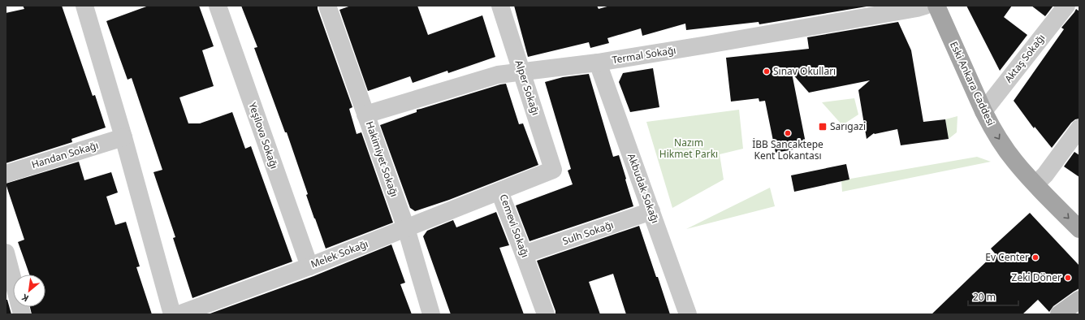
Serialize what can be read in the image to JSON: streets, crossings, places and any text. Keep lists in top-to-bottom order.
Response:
{
  "streets": {
    "main road": ["Eski Ankara Caddesi"],
    "street": [
      "Termal Sokağı",
      "Aktaş Sokağı",
      "Alper Sokağı",
      "Yeşilova Sokağı",
      "Handan Sokağı",
      "Hakimiyet Sokağı",
      "Akbudak Sokağı",
      "Cemevi Sokağı",
      "Sulh Sokağı",
      "Melek Sokağı"
    ]
  },
  "crossings": [
    ["Termal Sokağı", "Alper Sokağı"],
    ["Termal Sokağı", "Hakimiyet Sokağı"],
    ["Termal Sokağı", "Akbudak Sokağı"],
    ["Aktaş Sokağı", "Eski Ankara Caddesi"],
    ["Alper Sokağı", "Cemevi Sokağı"],
    ["Yeşilova Sokağı", "Melek Sokağı"],
    ["Hakimiyet Sokağı", "Melek Sokağı"],
    ["Akbudak Sokağı", "Sulh Sokağı"],
    ["Cemevi Sokağı", "Sulh Sokağı"],
    ["Cemevi Sokağı", "Melek Sokağı"]
  ],
  "one_way": ["Eski Ankara Caddesi"],
  "parks": ["Nazım Hikmet Parkı"],
  "places": {
    "other": [
      "Sınav Okulları",
      "İBB Sancaktepe Kent Lokantası",
      "Ev Center",
      "Zeki Döner"
    ],
    "transit": ["Sarıgazi"]
  },
  "scale_bar": "20 m",
  "north": "bottom left"
}
